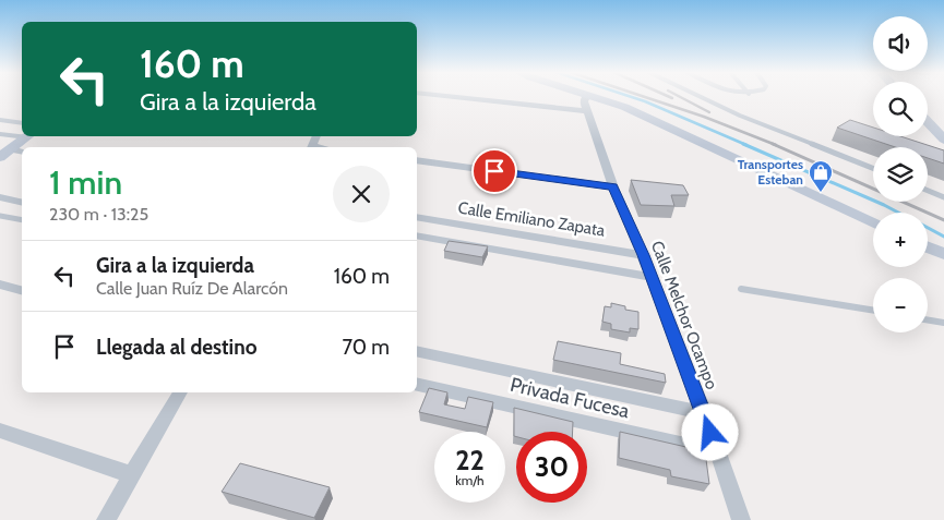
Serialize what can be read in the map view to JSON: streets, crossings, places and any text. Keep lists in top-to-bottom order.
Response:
{
  "streets": {
    "street": ["Calle Emiliano Zapata", "Calle Melchor Ocampo", "Privada Fucesa"]
  },
  "crossings": [
    ["Calle Emiliano Zapata", "Calle Melchor Ocampo"],
    ["Calle Melchor Ocampo", "Privada Fucesa"]
  ],
  "places": {
    "shop": ["Transportes Esteban"]
  },
  "page": {
    "map_buttons": ["+", "−"],
    "turn": ["160 m", "Gira a la izquierda"],
    "heading": ["1 min", "230 m · 13:25"],
    "list": [
      {
        "name": "Gira a la izquierda",
        "note": "Calle Juan Ruíz De Alarcón",
        "value": "160 m"
      },
      {
        "name": "Llegada al destino",
        "value": "70 m"
      }
    ],
    "speed": "22 km/h",
    "limit": "30"
  }
}
